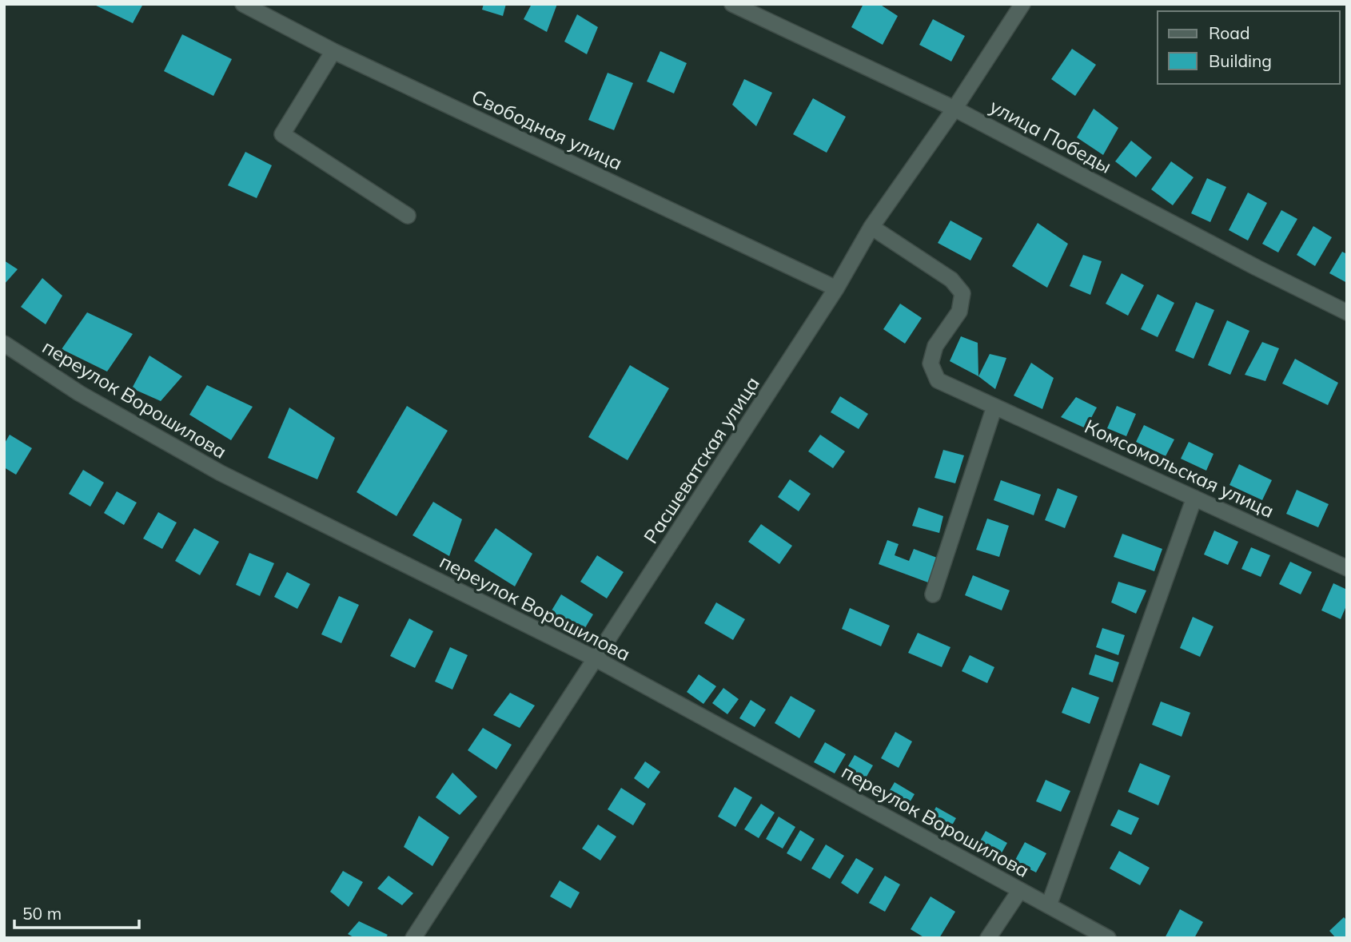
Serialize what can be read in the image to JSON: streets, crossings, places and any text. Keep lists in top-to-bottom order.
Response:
{
  "streets": {
    "street": [
      "Свободная улица",
      "улица Победы",
      "переулок Ворошилова",
      "Расшеватская улица",
      "Комсомольская улица"
    ]
  },
  "crossings": [
    ["Свободная улица", "Расшеватская улица"],
    ["улица Победы", "Расшеватская улица"],
    ["переулок Ворошилова", "Расшеватская улица"],
    ["Расшеватская улица", "Комсомольская улица"]
  ],
  "legend": ["Road", "Building"],
  "scale_bar": "50 m"
}
